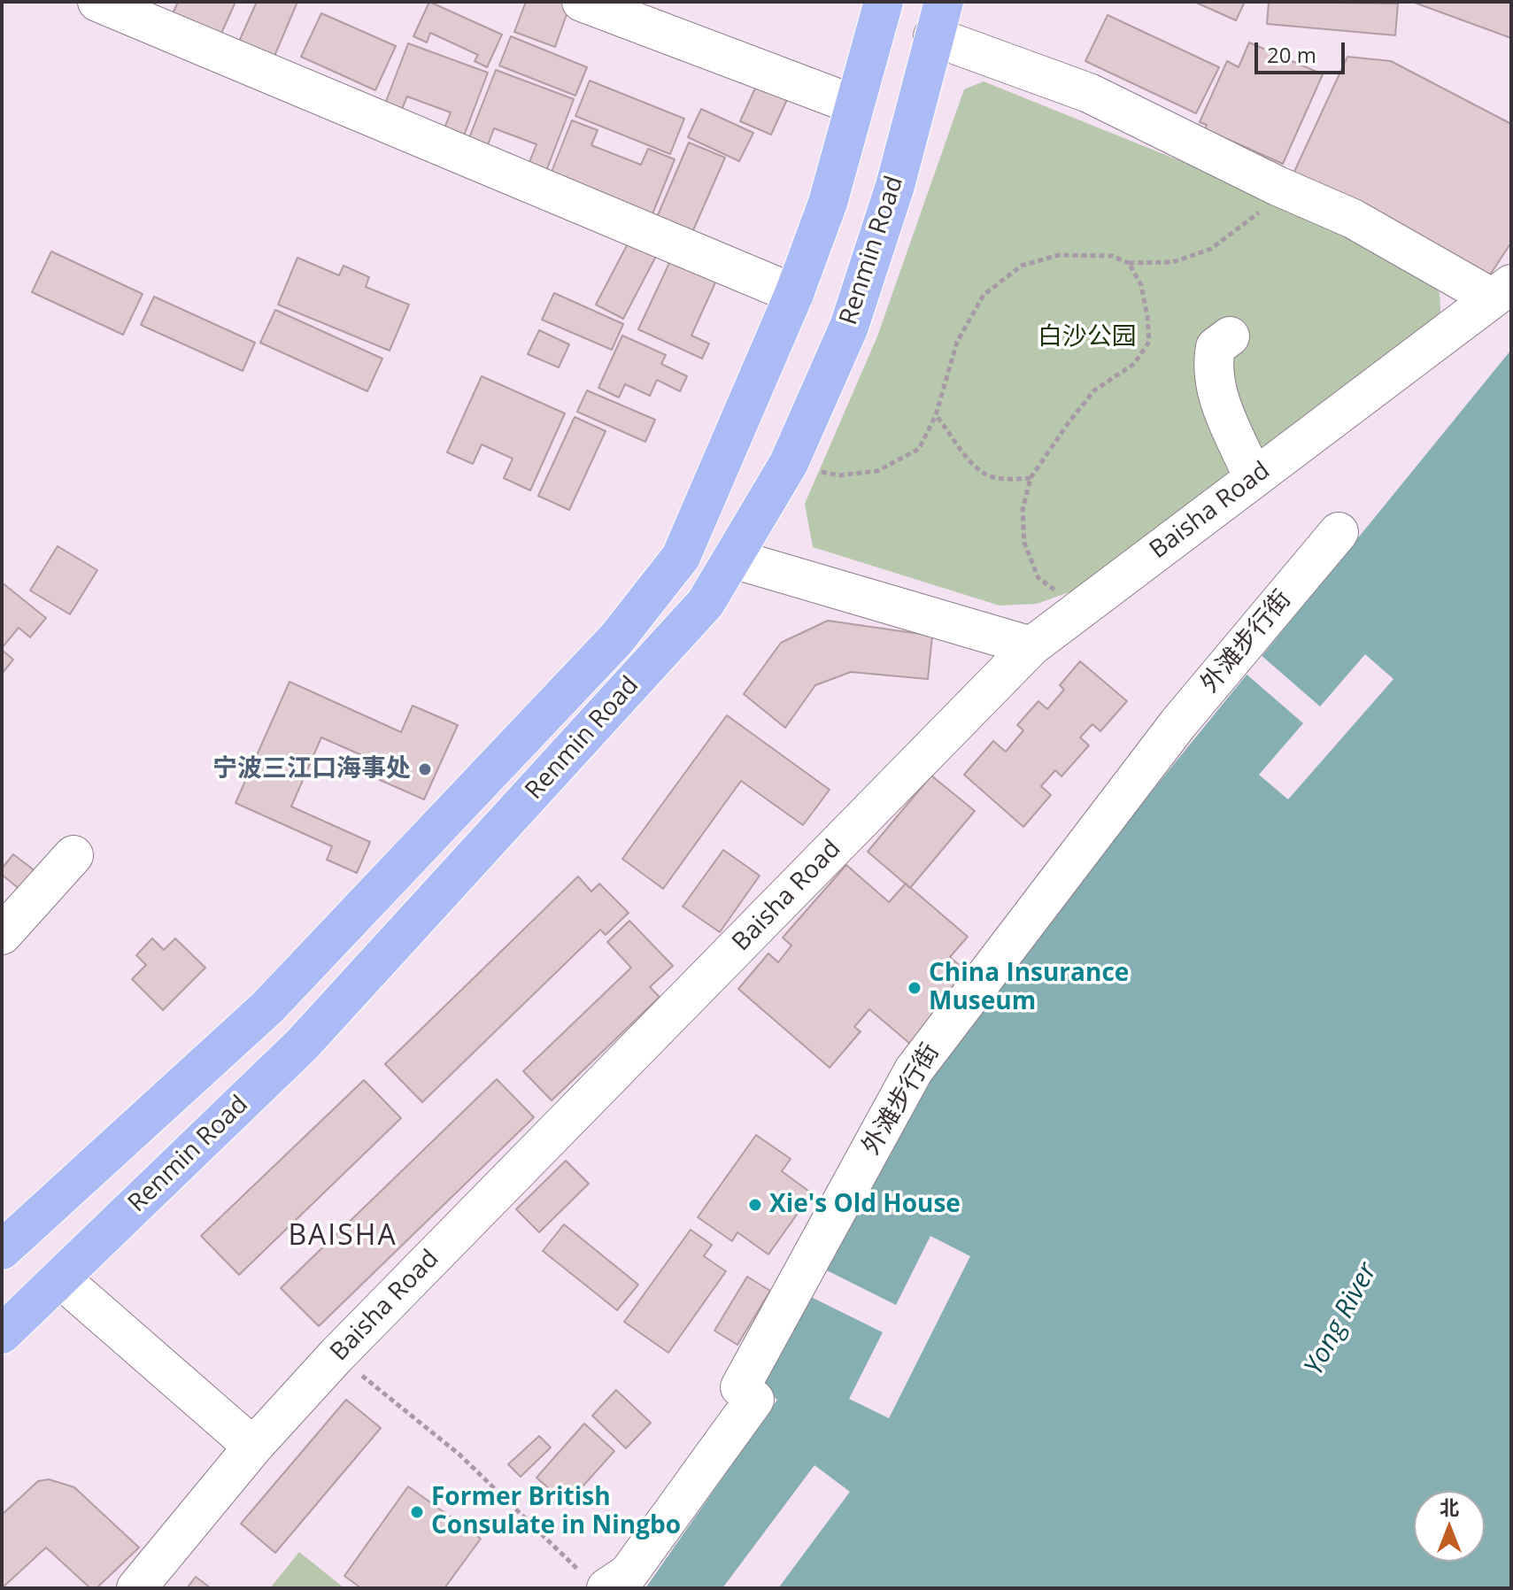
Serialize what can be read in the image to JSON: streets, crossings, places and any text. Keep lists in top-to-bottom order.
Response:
{
  "streets": {
    "main road": ["Renmin Road"],
    "street": ["Baisha Road", "外滩步行街"]
  },
  "districts": ["BAISHA"],
  "water": ["Yong River"],
  "parks": ["白沙公园"],
  "places": [
    "宁波三江口海事处",
    "China Insurance Museum",
    "Xie's Old House",
    "Former British Consulate in Ningbo"
  ],
  "scale_bar": "20 m",
  "north": "top"
}
